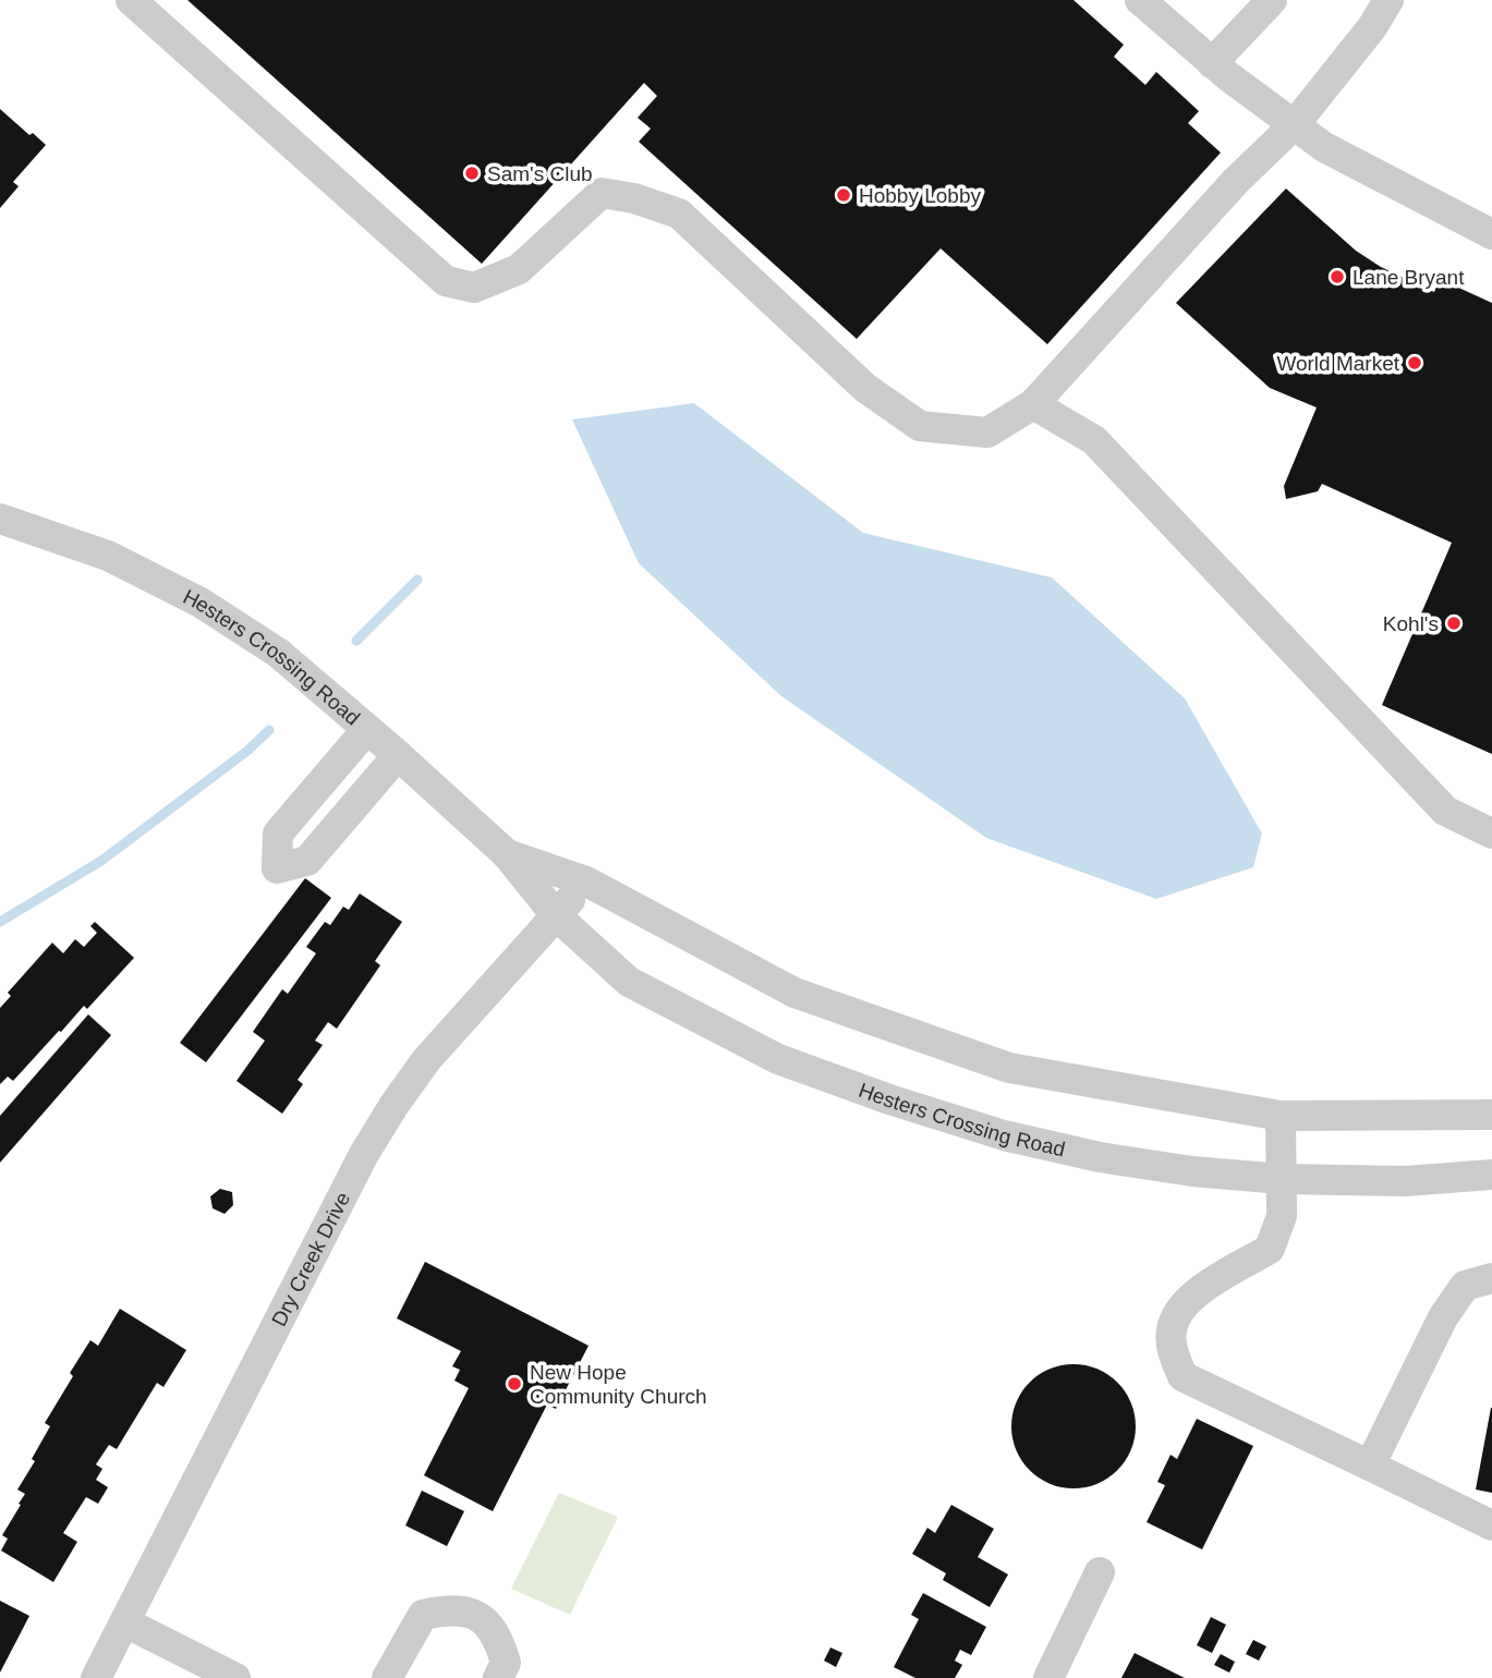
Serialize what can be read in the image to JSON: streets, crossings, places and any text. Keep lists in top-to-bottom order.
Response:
{
  "streets": {
    "street": ["Hesters Crossing Road", "Dry Creek Drive"]
  },
  "crossings": [
    ["Hesters Crossing Road", "Dry Creek Drive"]
  ],
  "places": [
    "Sam's Club",
    "Hobby Lobby",
    "Lane Bryant",
    "World Market",
    "Kohl's",
    "New Hope Community Church"
  ]
}
